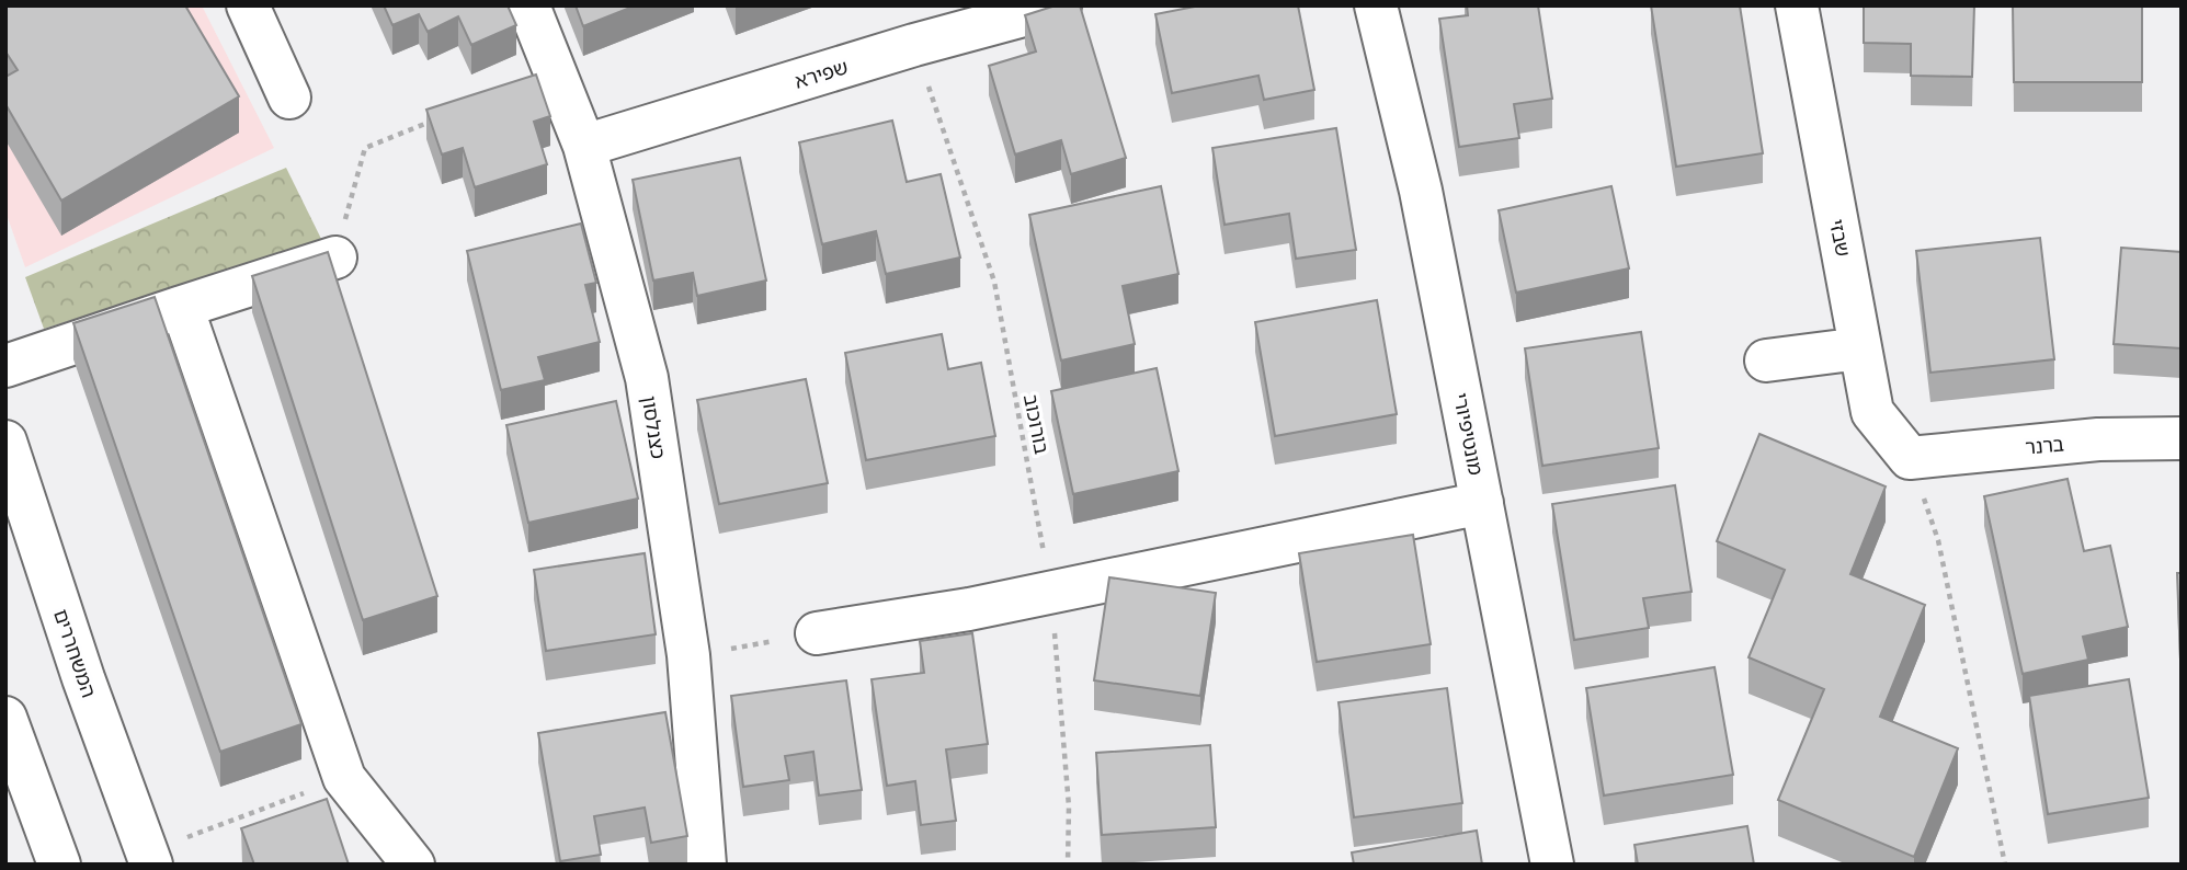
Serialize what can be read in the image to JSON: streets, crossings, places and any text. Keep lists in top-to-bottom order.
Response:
{
  "streets": {
    "street": [
      "שפירא",
      "שבזי",
      "כצנלסון",
      "מונטיפיורי",
      "ברנר",
      "המשחררים"
    ],
    "path": ["בורוכוב"]
  },
  "crossings": [
    ["שפירא", "בורוכוב"],
    ["שפירא", "כצנלסון"],
    ["שבזי", "ברנר"]
  ]
}
